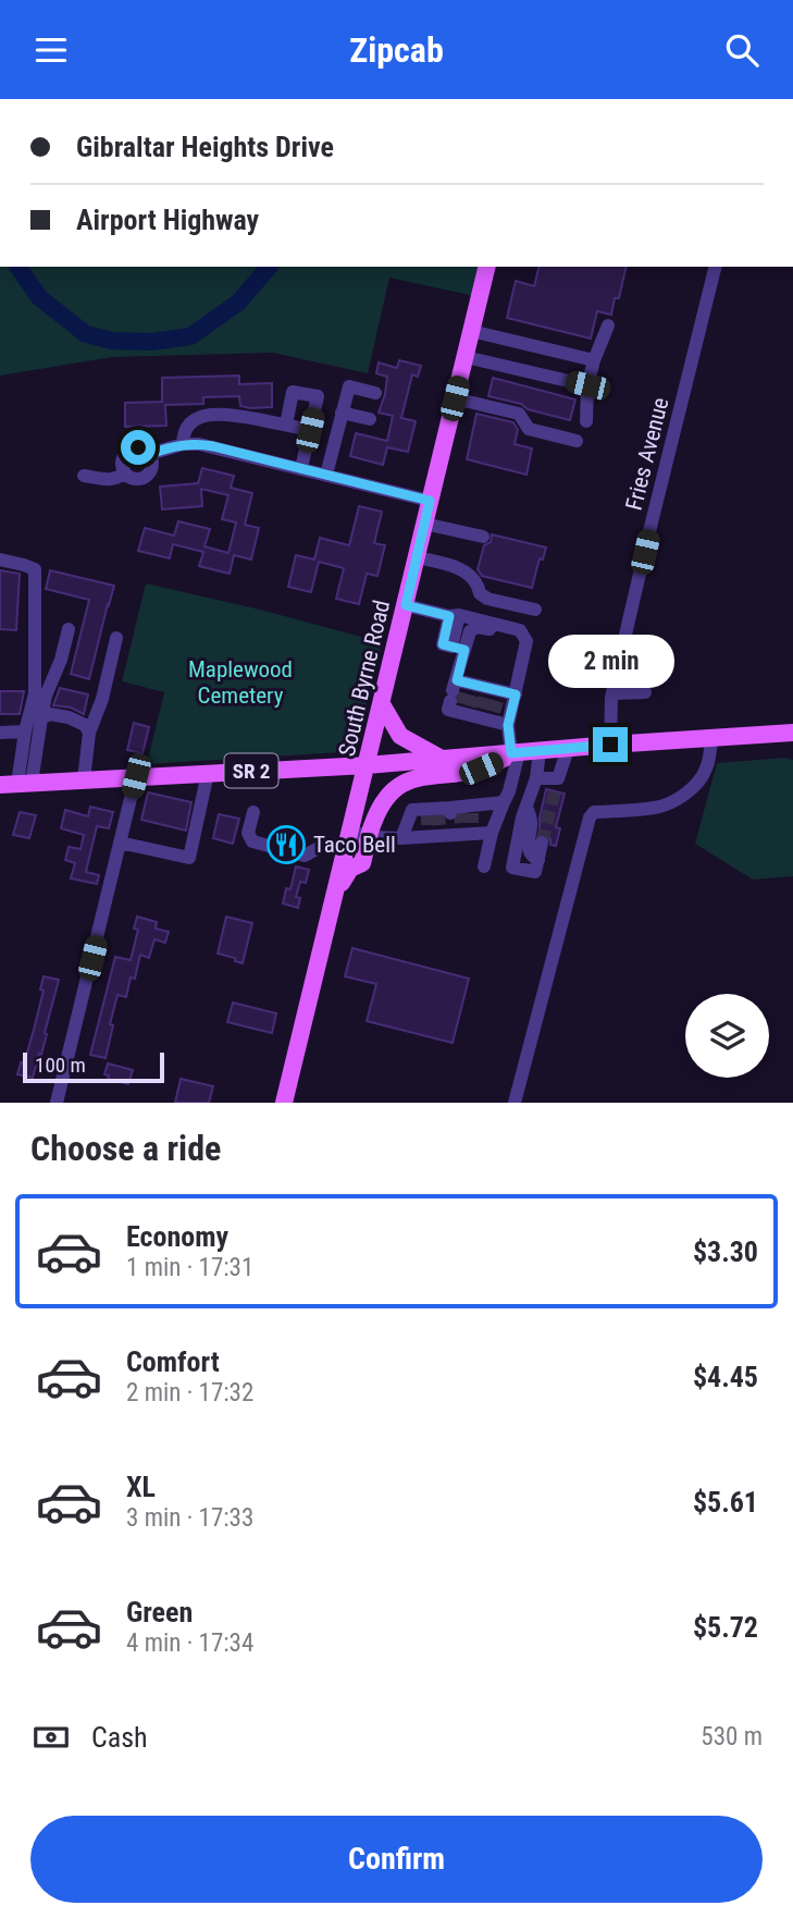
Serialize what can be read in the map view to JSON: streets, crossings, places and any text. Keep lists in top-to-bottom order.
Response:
{
  "streets": {
    "main road": ["South Byrne Road", "SR 2"],
    "street": ["Fries Avenue"]
  },
  "crossings": [
    ["Fries Avenue", "SR 2"],
    ["South Byrne Road", "SR 2"]
  ],
  "parks": ["Maplewood Cemetery"],
  "places": {
    "restaurant": ["Taco Bell"]
  },
  "scale_bar": "100 m",
  "page": {
    "header": "Zipcab",
    "banner": ["Gibraltar Heights Drive", "Airport Highway"],
    "bubble": "2 min",
    "scale": "100 m",
    "heading": "Choose a ride",
    "list": [
      {
        "name": "Economy",
        "note": "1 min · 17:31",
        "value": "$3.30"
      },
      {
        "name": "Comfort",
        "note": "2 min · 17:32",
        "value": "$4.45"
      },
      {
        "name": "XL",
        "note": "3 min · 17:33",
        "value": "$5.61"
      },
      {
        "name": "Green",
        "note": "4 min · 17:34",
        "value": "$5.72"
      }
    ],
    "pay": ["Cash", "530 m"],
    "buttons": "Confirm"
  }
}
